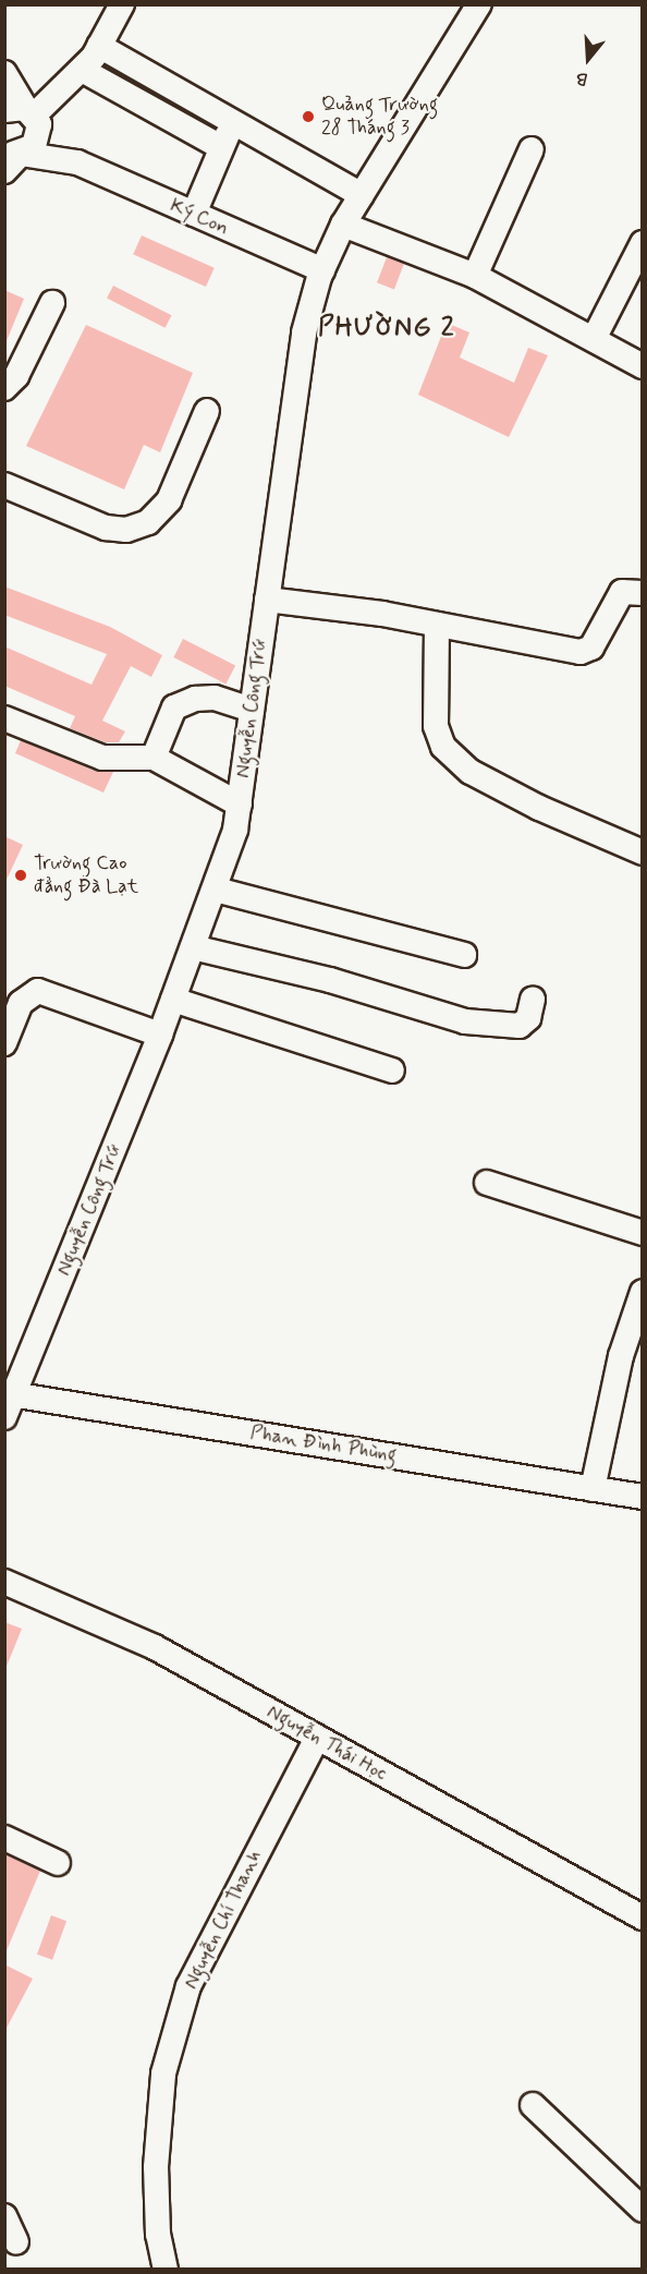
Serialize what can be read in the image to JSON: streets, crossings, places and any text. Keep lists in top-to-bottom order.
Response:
{
  "streets": {
    "street": [
      "Ký Con",
      "Nguyễn Công Trứ",
      "Phan Đình Phùng",
      "Nguyễn Thái Học",
      "Nguyễn Chí Thanh"
    ]
  },
  "crossings": [
    ["Ký Con", "Nguyễn Công Trứ"],
    ["Nguyễn Công Trứ", "Phan Đình Phùng"],
    ["Nguyễn Thái Học", "Nguyễn Chí Thanh"]
  ],
  "districts": ["PHƯỜNG 2"],
  "places": ["Quảng Trường 28 Tháng 3", "Trường Cao đẳng Đà Lạt"],
  "north": "bottom"
}
